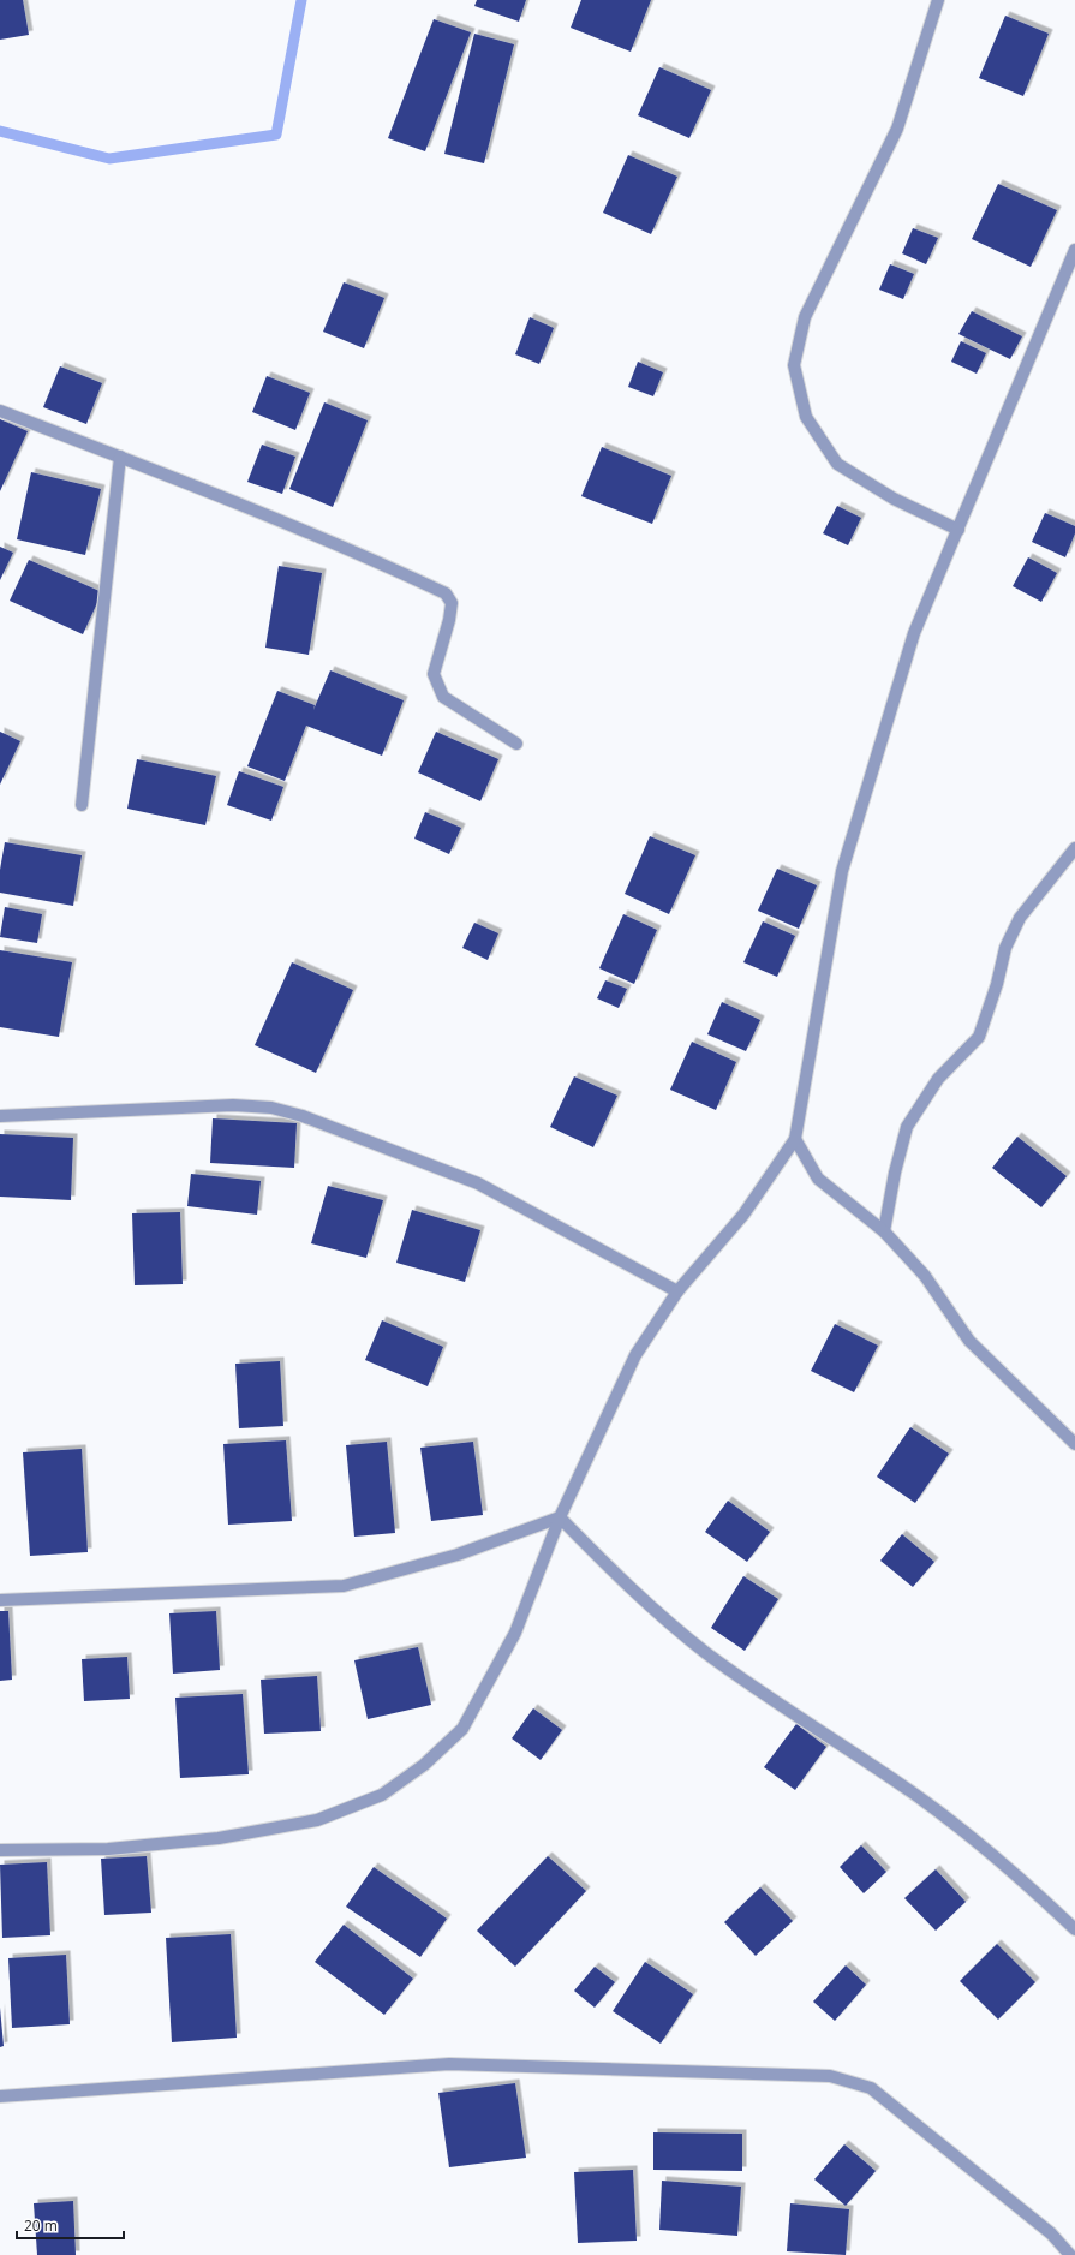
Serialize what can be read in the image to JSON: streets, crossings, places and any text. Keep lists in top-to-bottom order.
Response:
{
  "scale_bar": "20 m"
}
